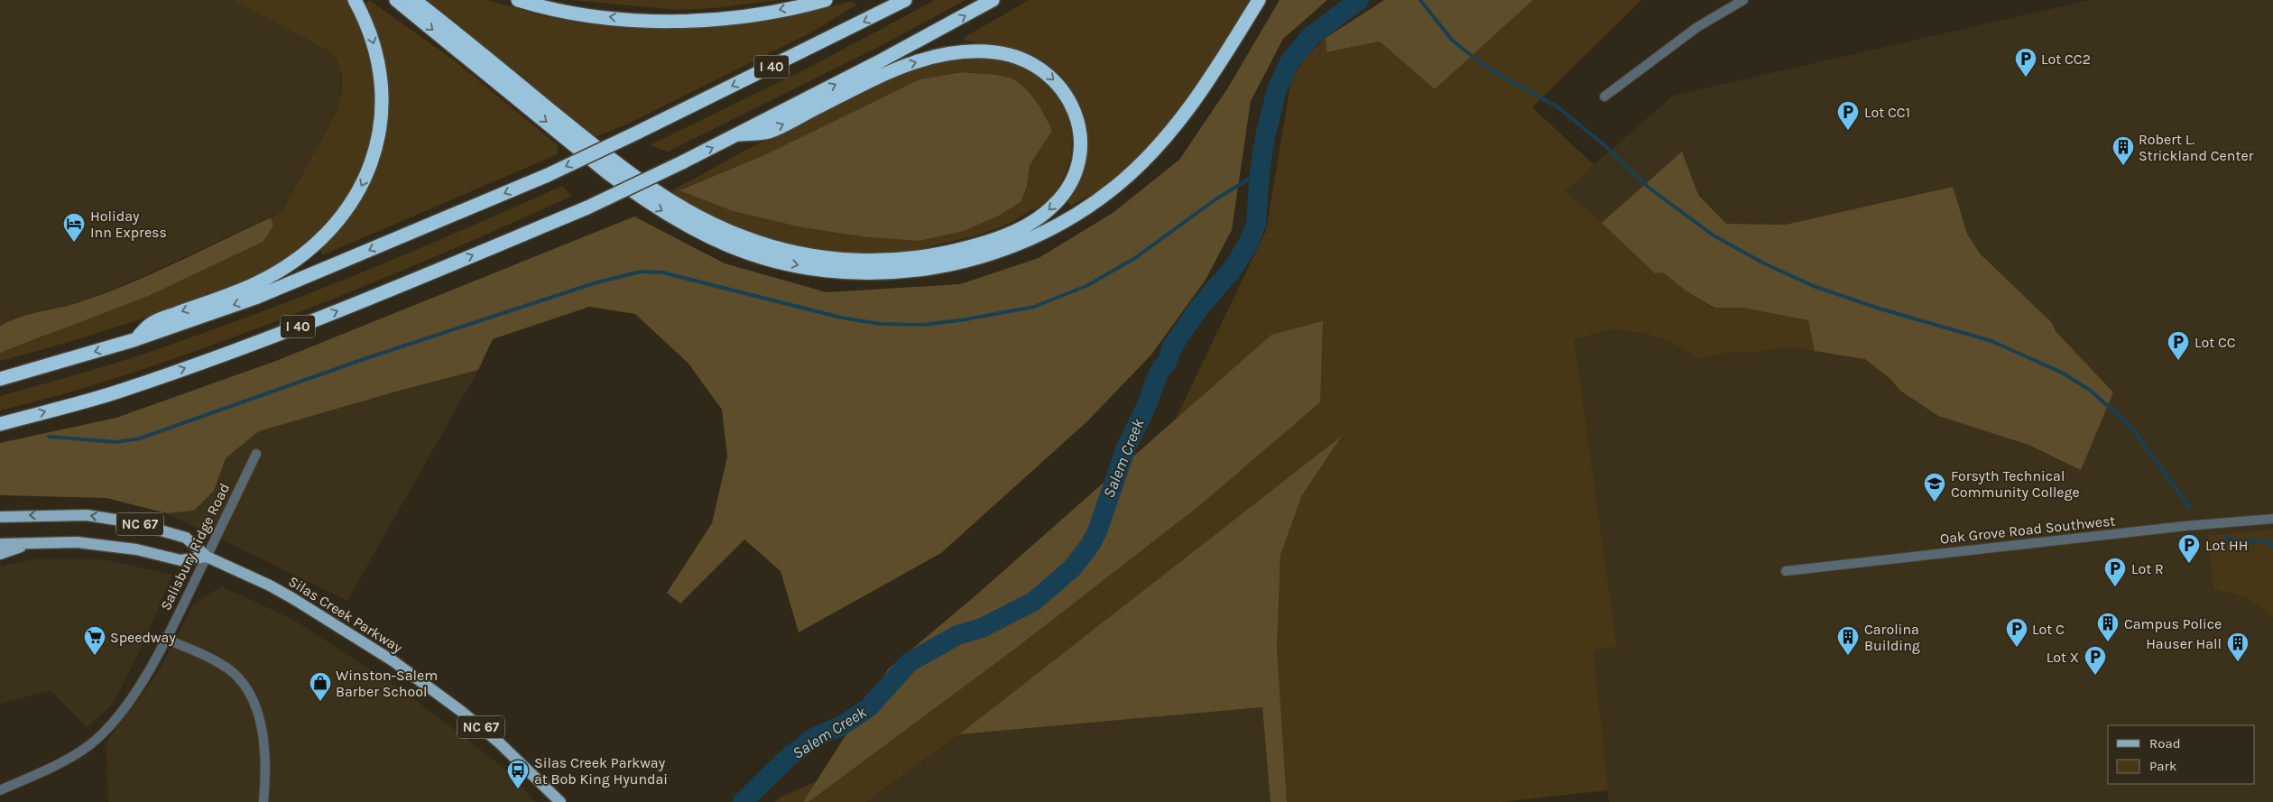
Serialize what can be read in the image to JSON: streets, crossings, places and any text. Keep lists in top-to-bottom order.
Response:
{
  "streets": {
    "highway": ["I 40"],
    "main road": ["NC 67", "Silas Creek Parkway"],
    "street": ["Oak Grove Road Southwest", "Salisbury Ridge Road"]
  },
  "crossings": [
    ["NC 67", "Salisbury Ridge Road"],
    ["NC 67", "Silas Creek Parkway"],
    ["Salisbury Ridge Road", "Silas Creek Parkway"]
  ],
  "water": ["Salem Creek"],
  "places": {
    "parking": [
      "Lot CC2",
      "Lot CC1",
      "Lot CC",
      "Lot HH",
      "Lot R",
      "Lot C",
      "Lot X"
    ],
    "building": [
      "Robert L. Strickland Center",
      "Campus Police",
      "Carolina Building",
      "Hauser Hall"
    ],
    "hotel": ["Holiday Inn Express"],
    "school or university": ["Forsyth Technical Community College"],
    "supermarket": ["Speedway"],
    "shop": ["Winston-Salem Barber School"],
    "bus stop": ["Silas Creek Parkway at Bob King Hyundai"]
  },
  "legend": ["Road", "Park"]
}
